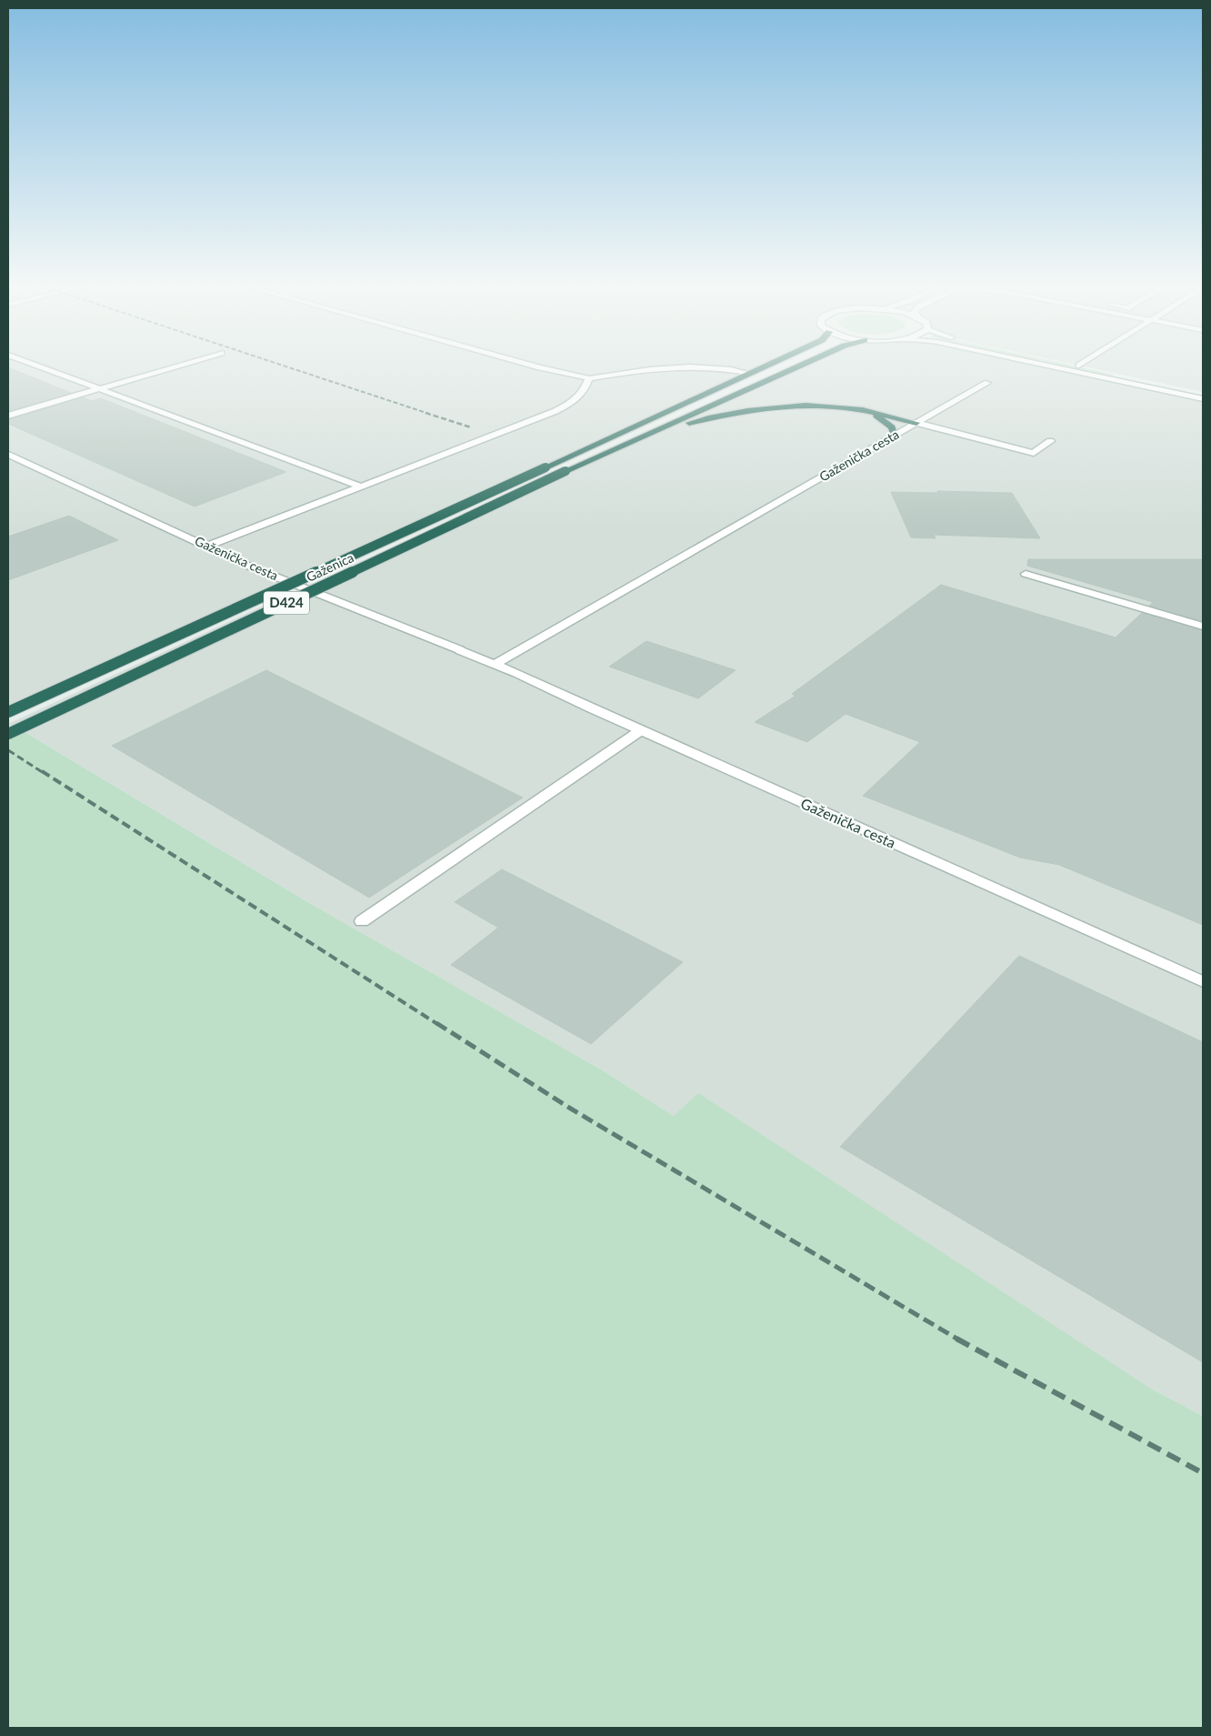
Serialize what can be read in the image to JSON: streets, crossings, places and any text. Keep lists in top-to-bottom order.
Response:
{
  "streets": {
    "highway": ["Gaženica", "D424"],
    "street": ["Gaženička cesta"]
  },
  "crossings": [
    ["Gaženica", "D424"]
  ]
}
